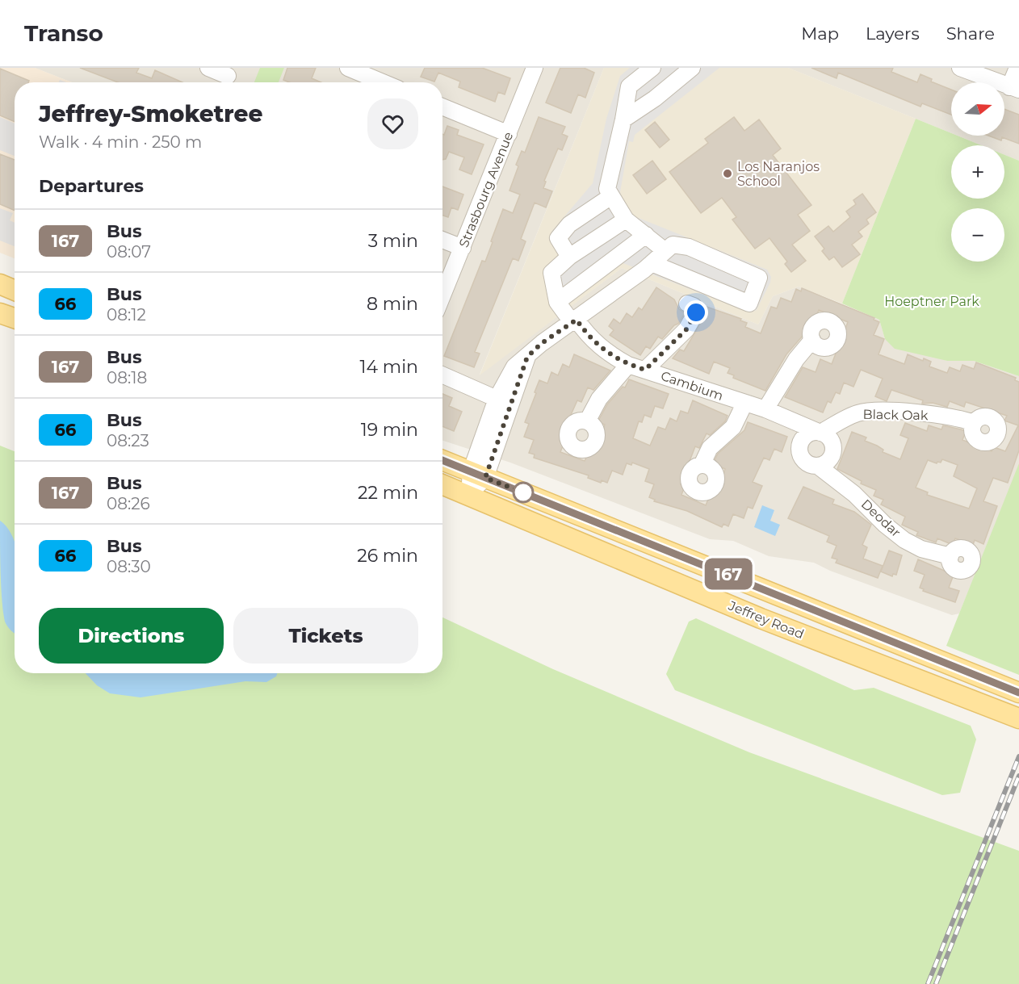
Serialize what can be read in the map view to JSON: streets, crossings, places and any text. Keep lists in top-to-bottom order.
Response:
{
  "streets": {
    "main road": ["Jeffrey Road"],
    "street": [
      "Strasbourg Avenue",
      "Cambium",
      "Black Oak",
      "Deodar"
    ]
  },
  "crossings": [
    ["Cambium", "Black Oak"],
    ["Cambium", "Deodar"],
    ["Black Oak", "Deodar"]
  ],
  "parks": ["Hoeptner Park"],
  "places": ["Los Naranjos School"],
  "lines": ["bus line 167"],
  "north": "right",
  "page": {
    "header": "Transo",
    "nav": ["Map", "Layers", "Share"],
    "on_map": "167",
    "map_buttons": ["+", "−"],
    "heading": [
      ["Jeffrey-Smoketree", "Walk · 4 min · 250 m"],
      "Departures"
    ],
    "list": [
      {
        "mark": "167",
        "name": "Bus",
        "note": "08:07",
        "value": "3 min"
      },
      {
        "mark": "66",
        "name": "Bus",
        "note": "08:12",
        "value": "8 min"
      },
      {
        "mark": "167",
        "name": "Bus",
        "note": "08:18",
        "value": "14 min"
      },
      {
        "mark": "66",
        "name": "Bus",
        "note": "08:23",
        "value": "19 min"
      },
      {
        "mark": "167",
        "name": "Bus",
        "note": "08:26",
        "value": "22 min"
      },
      {
        "mark": "66",
        "name": "Bus",
        "note": "08:30",
        "value": "26 min"
      }
    ],
    "buttons": ["Directions", "Tickets"]
  }
}
